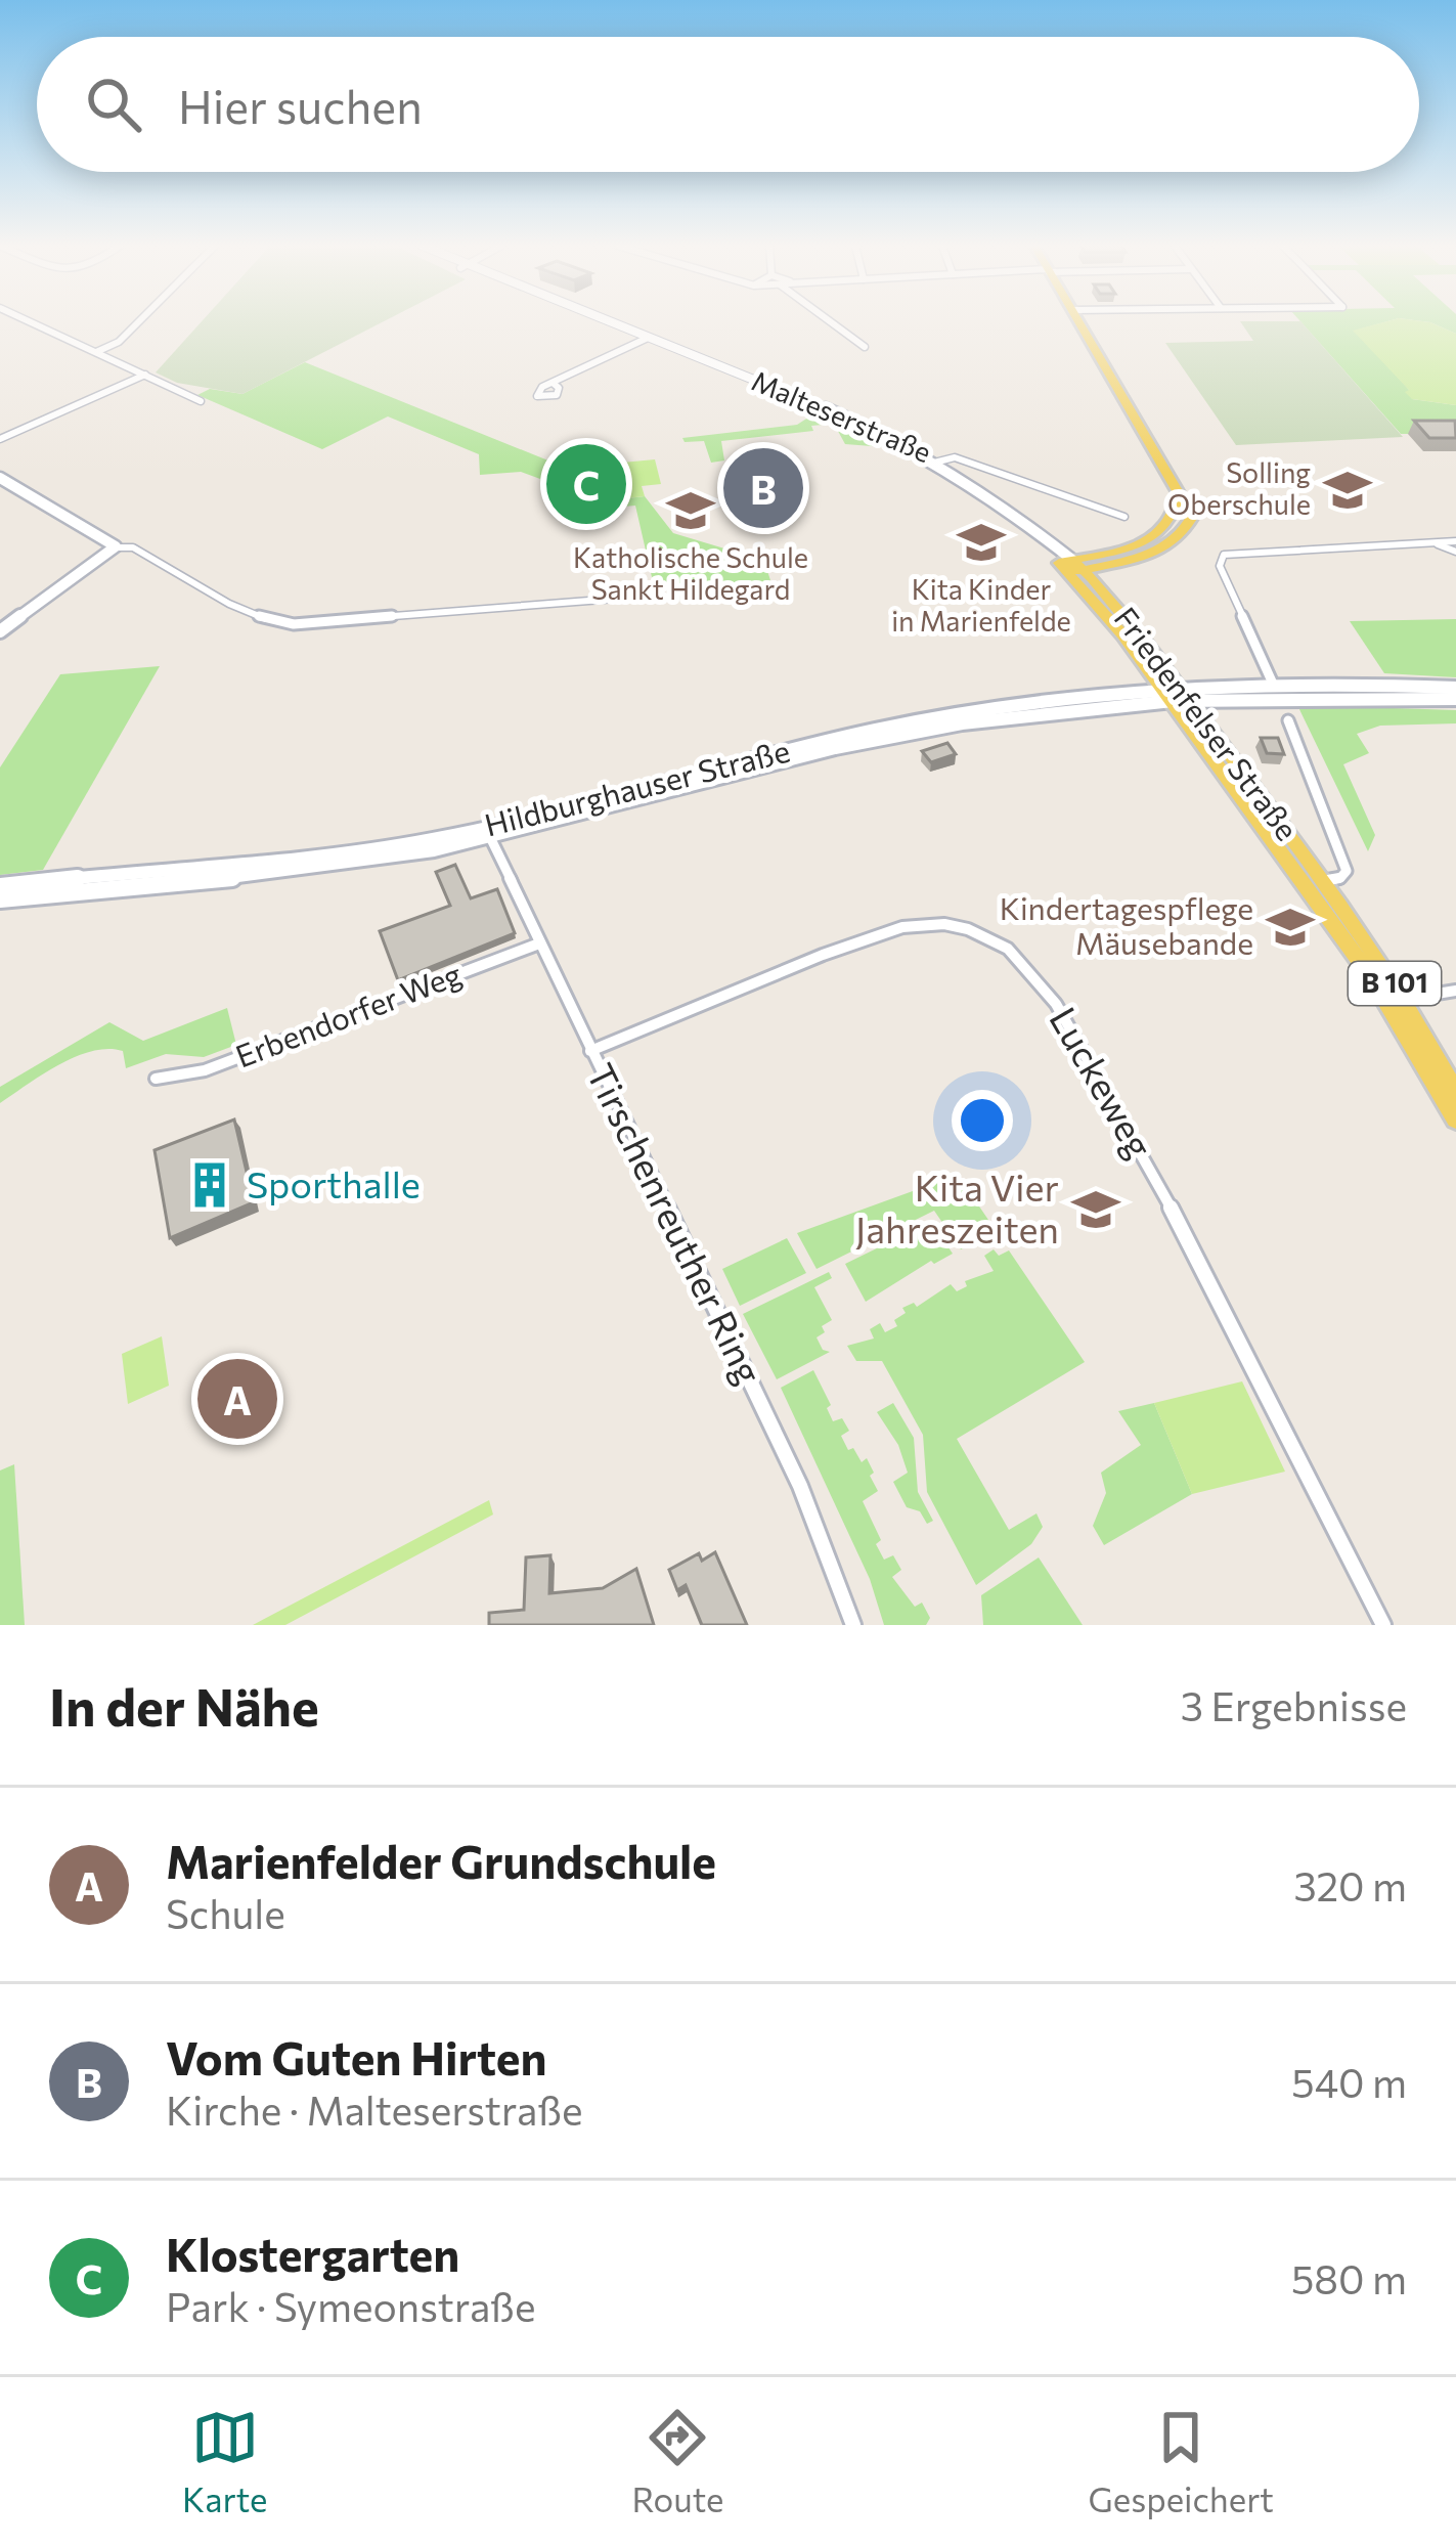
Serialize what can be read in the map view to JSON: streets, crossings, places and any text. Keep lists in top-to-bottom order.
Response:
{
  "streets": {
    "main road": [
      "Malteserstraße",
      "Friedenfelser Straße",
      "Hildburghauser Straße",
      "B 101"
    ],
    "street": ["Erbendorfer Weg", "Luckeweg", "Tirschenreuther Ring"]
  },
  "crossings": [
    ["Malteserstraße", "Friedenfelser Straße"],
    ["Friedenfelser Straße", "Hildburghauser Straße"],
    ["Friedenfelser Straße", "B 101"],
    ["Hildburghauser Straße", "Tirschenreuther Ring"],
    ["Erbendorfer Weg", "Tirschenreuther Ring"],
    ["Luckeweg", "Tirschenreuther Ring"]
  ],
  "places": {
    "school or university": [
      "Solling Oberschule",
      "Katholische Schule Sankt Hildegard",
      "Kita Kinder in Marienfelde",
      "Kindertagespflege Mäusebande",
      "Kita Vier Jahreszeiten"
    ],
    "building": ["Sporthalle"]
  },
  "page": {
    "search": "Hier suchen",
    "pins": ["C", "B", "A"],
    "heading": ["In der Nähe", "3 Ergebnisse"],
    "list": [
      {
        "mark": "A",
        "name": "Marienfelder Grundschule",
        "note": "Schule",
        "value": "320 m"
      },
      {
        "mark": "B",
        "name": "Vom Guten Hirten",
        "note": "Kirche · Malteserstraße",
        "value": "540 m"
      },
      {
        "mark": "C",
        "name": "Klostergarten",
        "note": "Park · Symeonstraße",
        "value": "580 m"
      }
    ],
    "nav": ["Karte", "Route", "Gespeichert"]
  }
}
